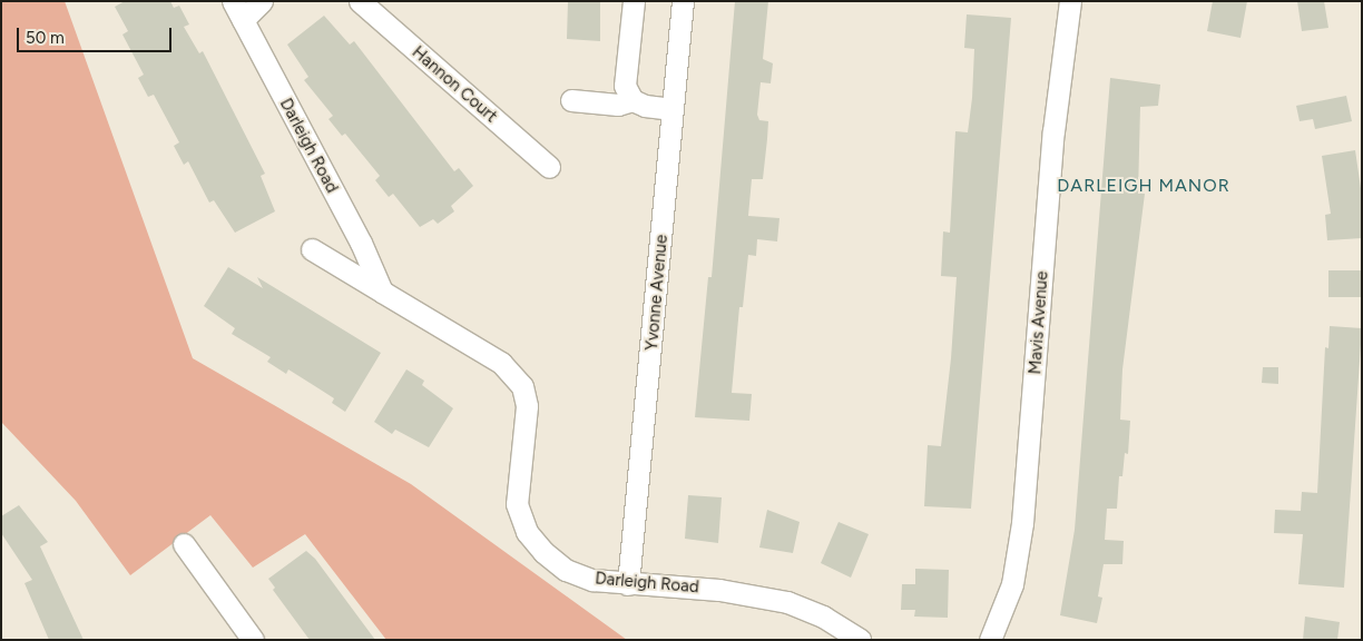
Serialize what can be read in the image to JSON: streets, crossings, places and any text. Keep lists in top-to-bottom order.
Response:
{
  "streets": {
    "street": [
      "Hannon Court",
      "Darleigh Road",
      "Yvonne Avenue",
      "Mavis Avenue"
    ]
  },
  "crossings": [
    ["Darleigh Road", "Yvonne Avenue"]
  ],
  "districts": ["DARLEIGH MANOR"],
  "scale_bar": "50 m"
}
